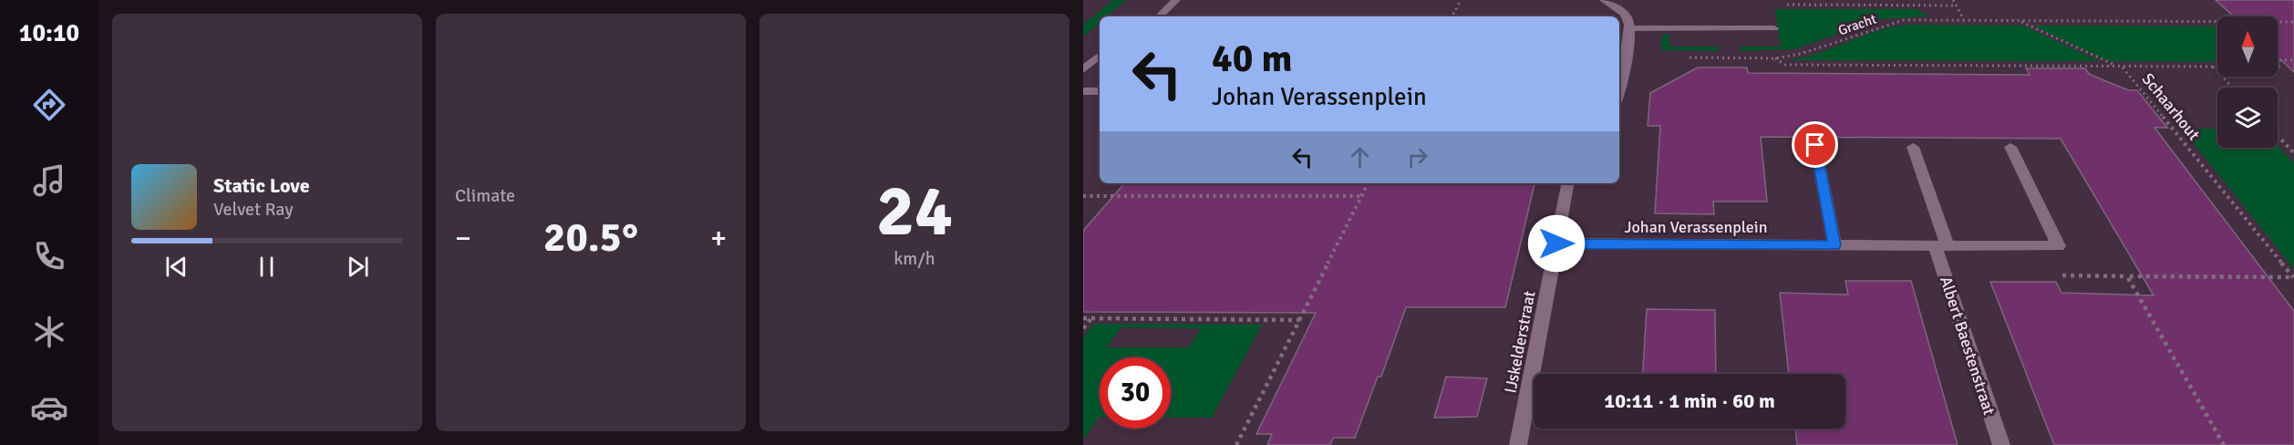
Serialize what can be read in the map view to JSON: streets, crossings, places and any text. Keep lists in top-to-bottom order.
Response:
{
  "streets": {
    "street": ["Johan Verassenplein", "IJskelderstraat", "Albert Baestenstraat"],
    "path": ["Gracht", "Schaarhout"]
  },
  "crossings": [
    ["Gracht", "Schaarhout"],
    ["Johan Verassenplein", "IJskelderstraat"],
    ["Johan Verassenplein", "Albert Baestenstraat"]
  ],
  "north": "top",
  "page": {
    "tabs": "10:10",
    "tile": [
      "Climate",
      ["24", "km/h"]
    ],
    "turn": ["40 m", "Johan Verassenplein"],
    "song": ["Static Love", "Velvet Ray"],
    "heat": ["−", "20.5°", "+"],
    "limit": "30",
    "trip": "10:11 · 1 min · 60 m"
  }
}
